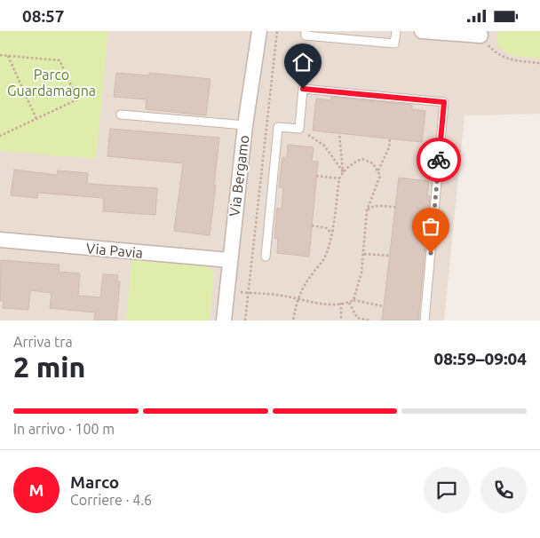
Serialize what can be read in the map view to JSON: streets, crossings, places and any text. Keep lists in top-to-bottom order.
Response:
{
  "streets": {
    "street": ["Via Bergamo", "Via Pavia"]
  },
  "crossings": [
    ["Via Bergamo", "Via Pavia"]
  ],
  "parks": ["Parco Guardamagna"],
  "page": {
    "status": "08:57",
    "heading": ["2 min", "Arriva tra", "08:59–09:04"],
    "panel": ["Marco", "Corriere · 4.6"],
    "bar": "In arrivo · 100 m",
    "round": "M"
  }
}
